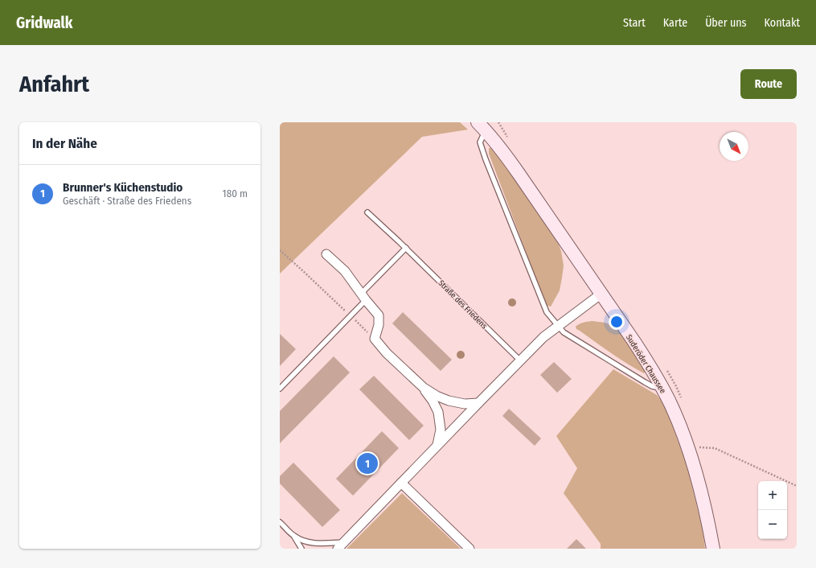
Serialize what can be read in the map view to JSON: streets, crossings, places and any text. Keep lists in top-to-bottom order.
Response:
{
  "streets": {
    "street": ["Suderöder Chaussee"],
    "lane": ["Straße des Friedens"]
  },
  "north": "bottom right",
  "page": {
    "header": "Gridwalk",
    "nav": [
      "Start",
      "Karte",
      "Über uns",
      "Kontakt"
    ],
    "buttons": "Route",
    "title": "Anfahrt",
    "heading": "In der Nähe",
    "list": [
      {
        "mark": "1",
        "name": "Brunner's Küchenstudio",
        "note": "Geschäft · Straße des Friedens",
        "value": "180 m"
      }
    ],
    "pins": "1",
    "map_buttons": ["+", "−"]
  }
}
